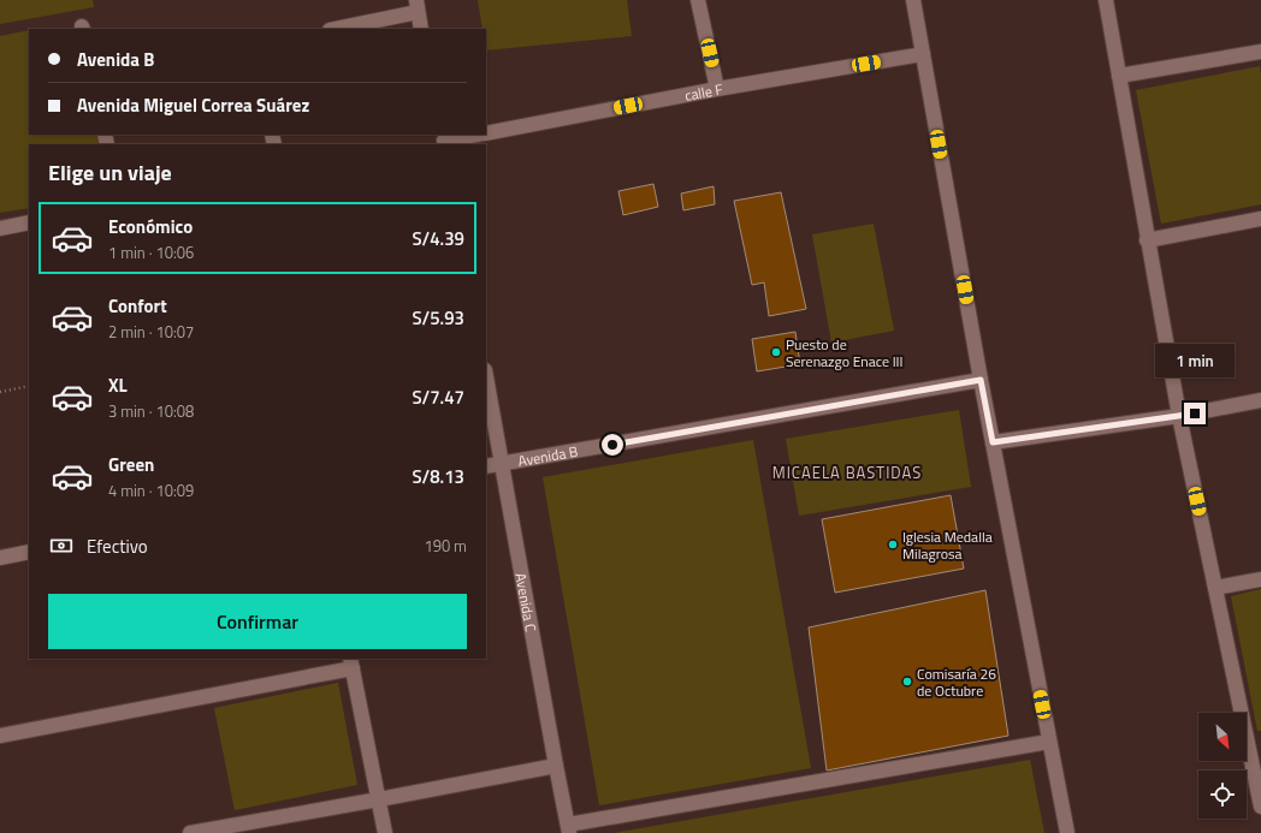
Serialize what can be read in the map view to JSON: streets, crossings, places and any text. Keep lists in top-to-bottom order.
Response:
{
  "streets": {
    "street": ["calle F", "Avenida B", "Avenida C"]
  },
  "crossings": [
    ["Avenida B", "Avenida C"]
  ],
  "districts": ["MICAELA BASTIDAS"],
  "places": ["Puesto de Serenazgo Enace III", "Iglesia Medalla Milagrosa", "Comisaría 26 de Octubre"],
  "north": "bottom right",
  "page": {
    "banner": ["Avenida B", "Avenida Miguel Correa Suárez"],
    "heading": "Elige un viaje",
    "list": [
      {
        "name": "Económico",
        "note": "1 min · 10:06",
        "value": "S/4.39"
      },
      {
        "name": "Confort",
        "note": "2 min · 10:07",
        "value": "S/5.93"
      },
      {
        "name": "XL",
        "note": "3 min · 10:08",
        "value": "S/7.47"
      },
      {
        "name": "Green",
        "note": "4 min · 10:09",
        "value": "S/8.13"
      }
    ],
    "bubble": "1 min",
    "pay": ["Efectivo", "190 m"],
    "buttons": "Confirmar"
  }
}
